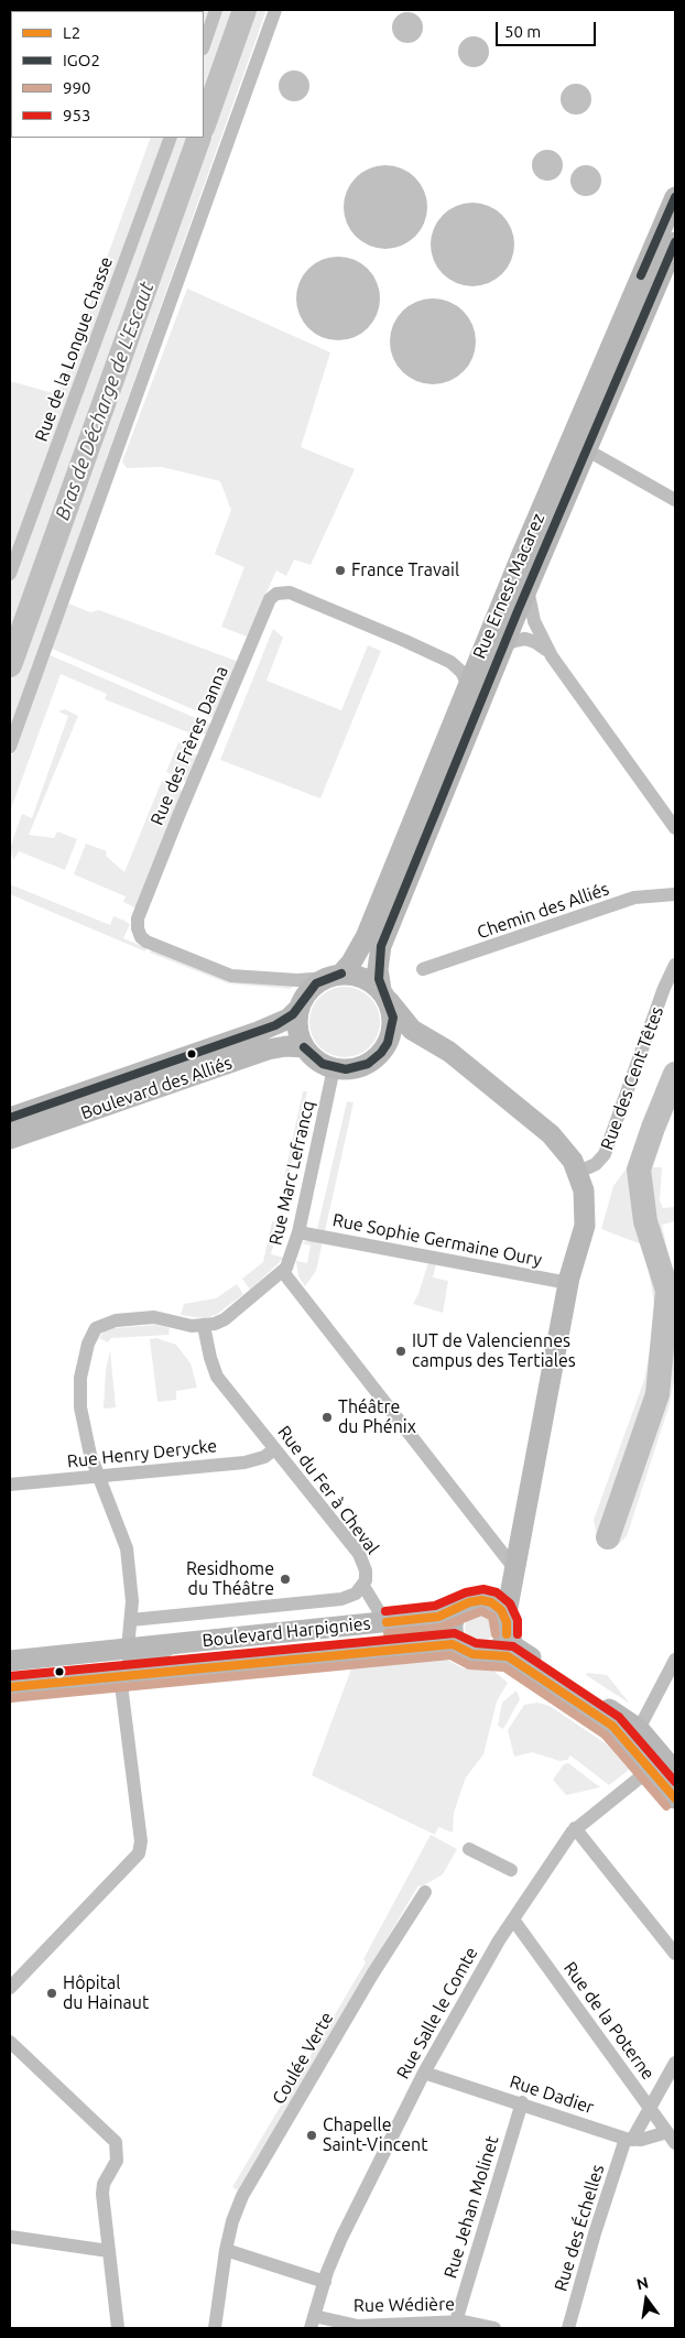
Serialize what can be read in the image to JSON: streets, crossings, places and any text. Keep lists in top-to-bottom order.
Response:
{
  "streets": {
    "main road": ["Rue Ernest Macarez", "Boulevard des Alliés", "Boulevard Harpignies"],
    "street": [
      "Rue de la Longue Chasse",
      "Rue des Frères Danna",
      "Chemin des Alliés",
      "Rue des Cent Têtes",
      "Rue Marc Lefrancq",
      "Rue Sophie Germaine Oury",
      "Rue Henry Derycke",
      "Rue du Fer à Cheval",
      "Rue Salle le Comte",
      "Rue de la Poterne",
      "Coulée Verte",
      "Rue Dadier",
      "Rue Jehan Molinet",
      "Rue des Échelles",
      "Rue Wédière"
    ]
  },
  "crossings": [
    ["Rue Ernest Macarez", "Rue des Frères Danna"],
    ["Rue Ernest Macarez", "Boulevard des Alliés"],
    ["Rue Ernest Macarez", "Rue Marc Lefrancq"],
    ["Rue des Frères Danna", "Boulevard des Alliés"],
    ["Rue des Frères Danna", "Rue Marc Lefrancq"],
    ["Boulevard des Alliés", "Rue Marc Lefrancq"],
    ["Rue Marc Lefrancq", "Rue Sophie Germaine Oury"],
    ["Rue Marc Lefrancq", "Rue Henry Derycke"],
    ["Rue Marc Lefrancq", "Rue du Fer à Cheval"],
    ["Rue Marc Lefrancq", "Boulevard Harpignies"],
    ["Rue Henry Derycke", "Rue du Fer à Cheval"],
    ["Rue Salle le Comte", "Rue de la Poterne"],
    ["Rue Salle le Comte", "Rue Dadier"],
    ["Rue Salle le Comte", "Rue Wédière"],
    ["Rue de la Poterne", "Rue Dadier"],
    ["Rue de la Poterne", "Rue des Échelles"],
    ["Rue Dadier", "Rue Jehan Molinet"],
    ["Rue Dadier", "Rue des Échelles"],
    ["Rue Jehan Molinet", "Rue Wédière"]
  ],
  "water": ["Bras de Décharge de L'Escaut"],
  "places": [
    "France Travail",
    "IUT de Valenciennes campus des Tertiales",
    "Théâtre du Phénix",
    "Residhome du Théâtre",
    "Hôpital du Hainaut",
    "Chapelle Saint-Vincent"
  ],
  "lines": [
    "transit line IGO2",
    "transit line 953",
    "transit line L2",
    "transit line 990"
  ],
  "legend": [
    "L2",
    "IGO2",
    "990",
    "953"
  ],
  "scale_bar": "50 m",
  "north": "top"
}
